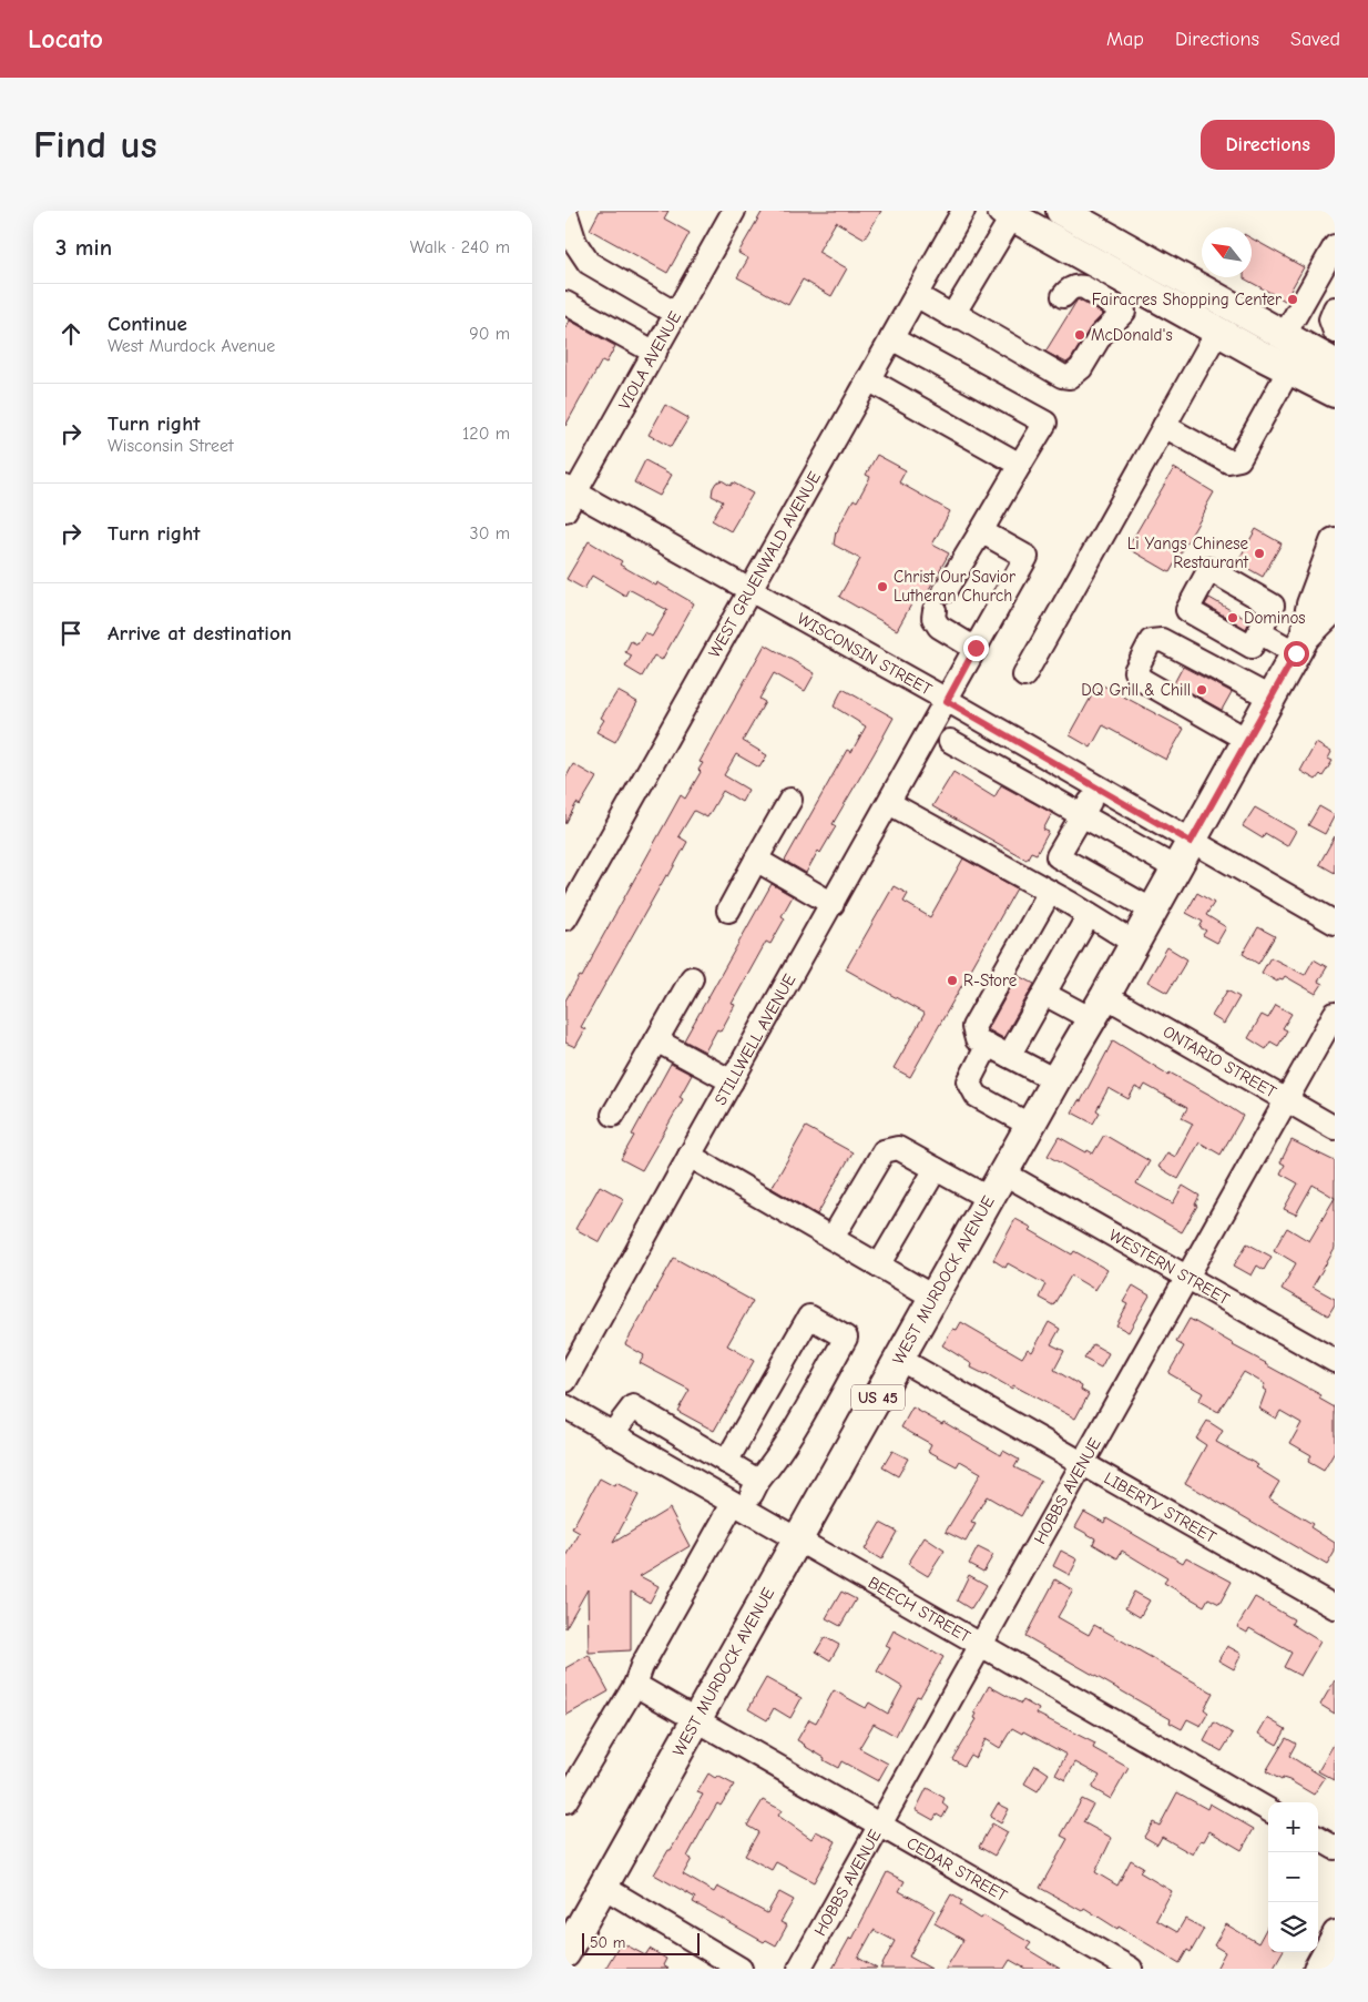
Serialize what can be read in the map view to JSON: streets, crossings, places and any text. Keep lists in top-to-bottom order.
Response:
{
  "streets": {
    "main road": ["WEST MURDOCK AVENUE", "US 45"],
    "street": [
      "VIOLA AVENUE",
      "WEST GRUENWALD AVENUE",
      "WISCONSIN STREET",
      "STILLWELL AVENUE",
      "ONTARIO STREET",
      "WESTERN STREET",
      "HOBBS AVENUE",
      "LIBERTY STREET",
      "BEECH STREET",
      "CEDAR STREET"
    ]
  },
  "crossings": [
    ["VIOLA AVENUE", "WISCONSIN STREET"],
    ["WEST GRUENWALD AVENUE", "WISCONSIN STREET"],
    ["WISCONSIN STREET", "STILLWELL AVENUE"],
    ["WISCONSIN STREET", "WEST MURDOCK AVENUE"],
    ["ONTARIO STREET", "WEST MURDOCK AVENUE"],
    ["ONTARIO STREET", "HOBBS AVENUE"],
    ["WESTERN STREET", "WEST MURDOCK AVENUE"],
    ["WESTERN STREET", "HOBBS AVENUE"],
    ["WEST MURDOCK AVENUE", "LIBERTY STREET"],
    ["WEST MURDOCK AVENUE", "BEECH STREET"],
    ["WEST MURDOCK AVENUE", "CEDAR STREET"],
    ["HOBBS AVENUE", "LIBERTY STREET"],
    ["HOBBS AVENUE", "BEECH STREET"],
    ["HOBBS AVENUE", "CEDAR STREET"]
  ],
  "places": [
    "Fairacres Shopping Center",
    "McDonald's",
    "Li Yangs Chinese Restaurant",
    "Christ Our Savior Lutheran Church",
    "Dominos",
    "DQ Grill & Chill",
    "R-Store"
  ],
  "scale_bar": "50 m",
  "north": "top left",
  "page": {
    "header": "Locato",
    "nav": ["Map", "Directions", "Saved"],
    "buttons": "Directions",
    "title": "Find us",
    "heading": ["3 min", "Walk · 240 m"],
    "list": [
      ["Continue", "West Murdock Avenue", "90 m"],
      ["Turn right", "Wisconsin Street", "120 m"],
      ["Turn right", "30 m"],
      "Arrive at destination"
    ],
    "map_buttons": ["+", "−"],
    "scale": "50 m"
  }
}
